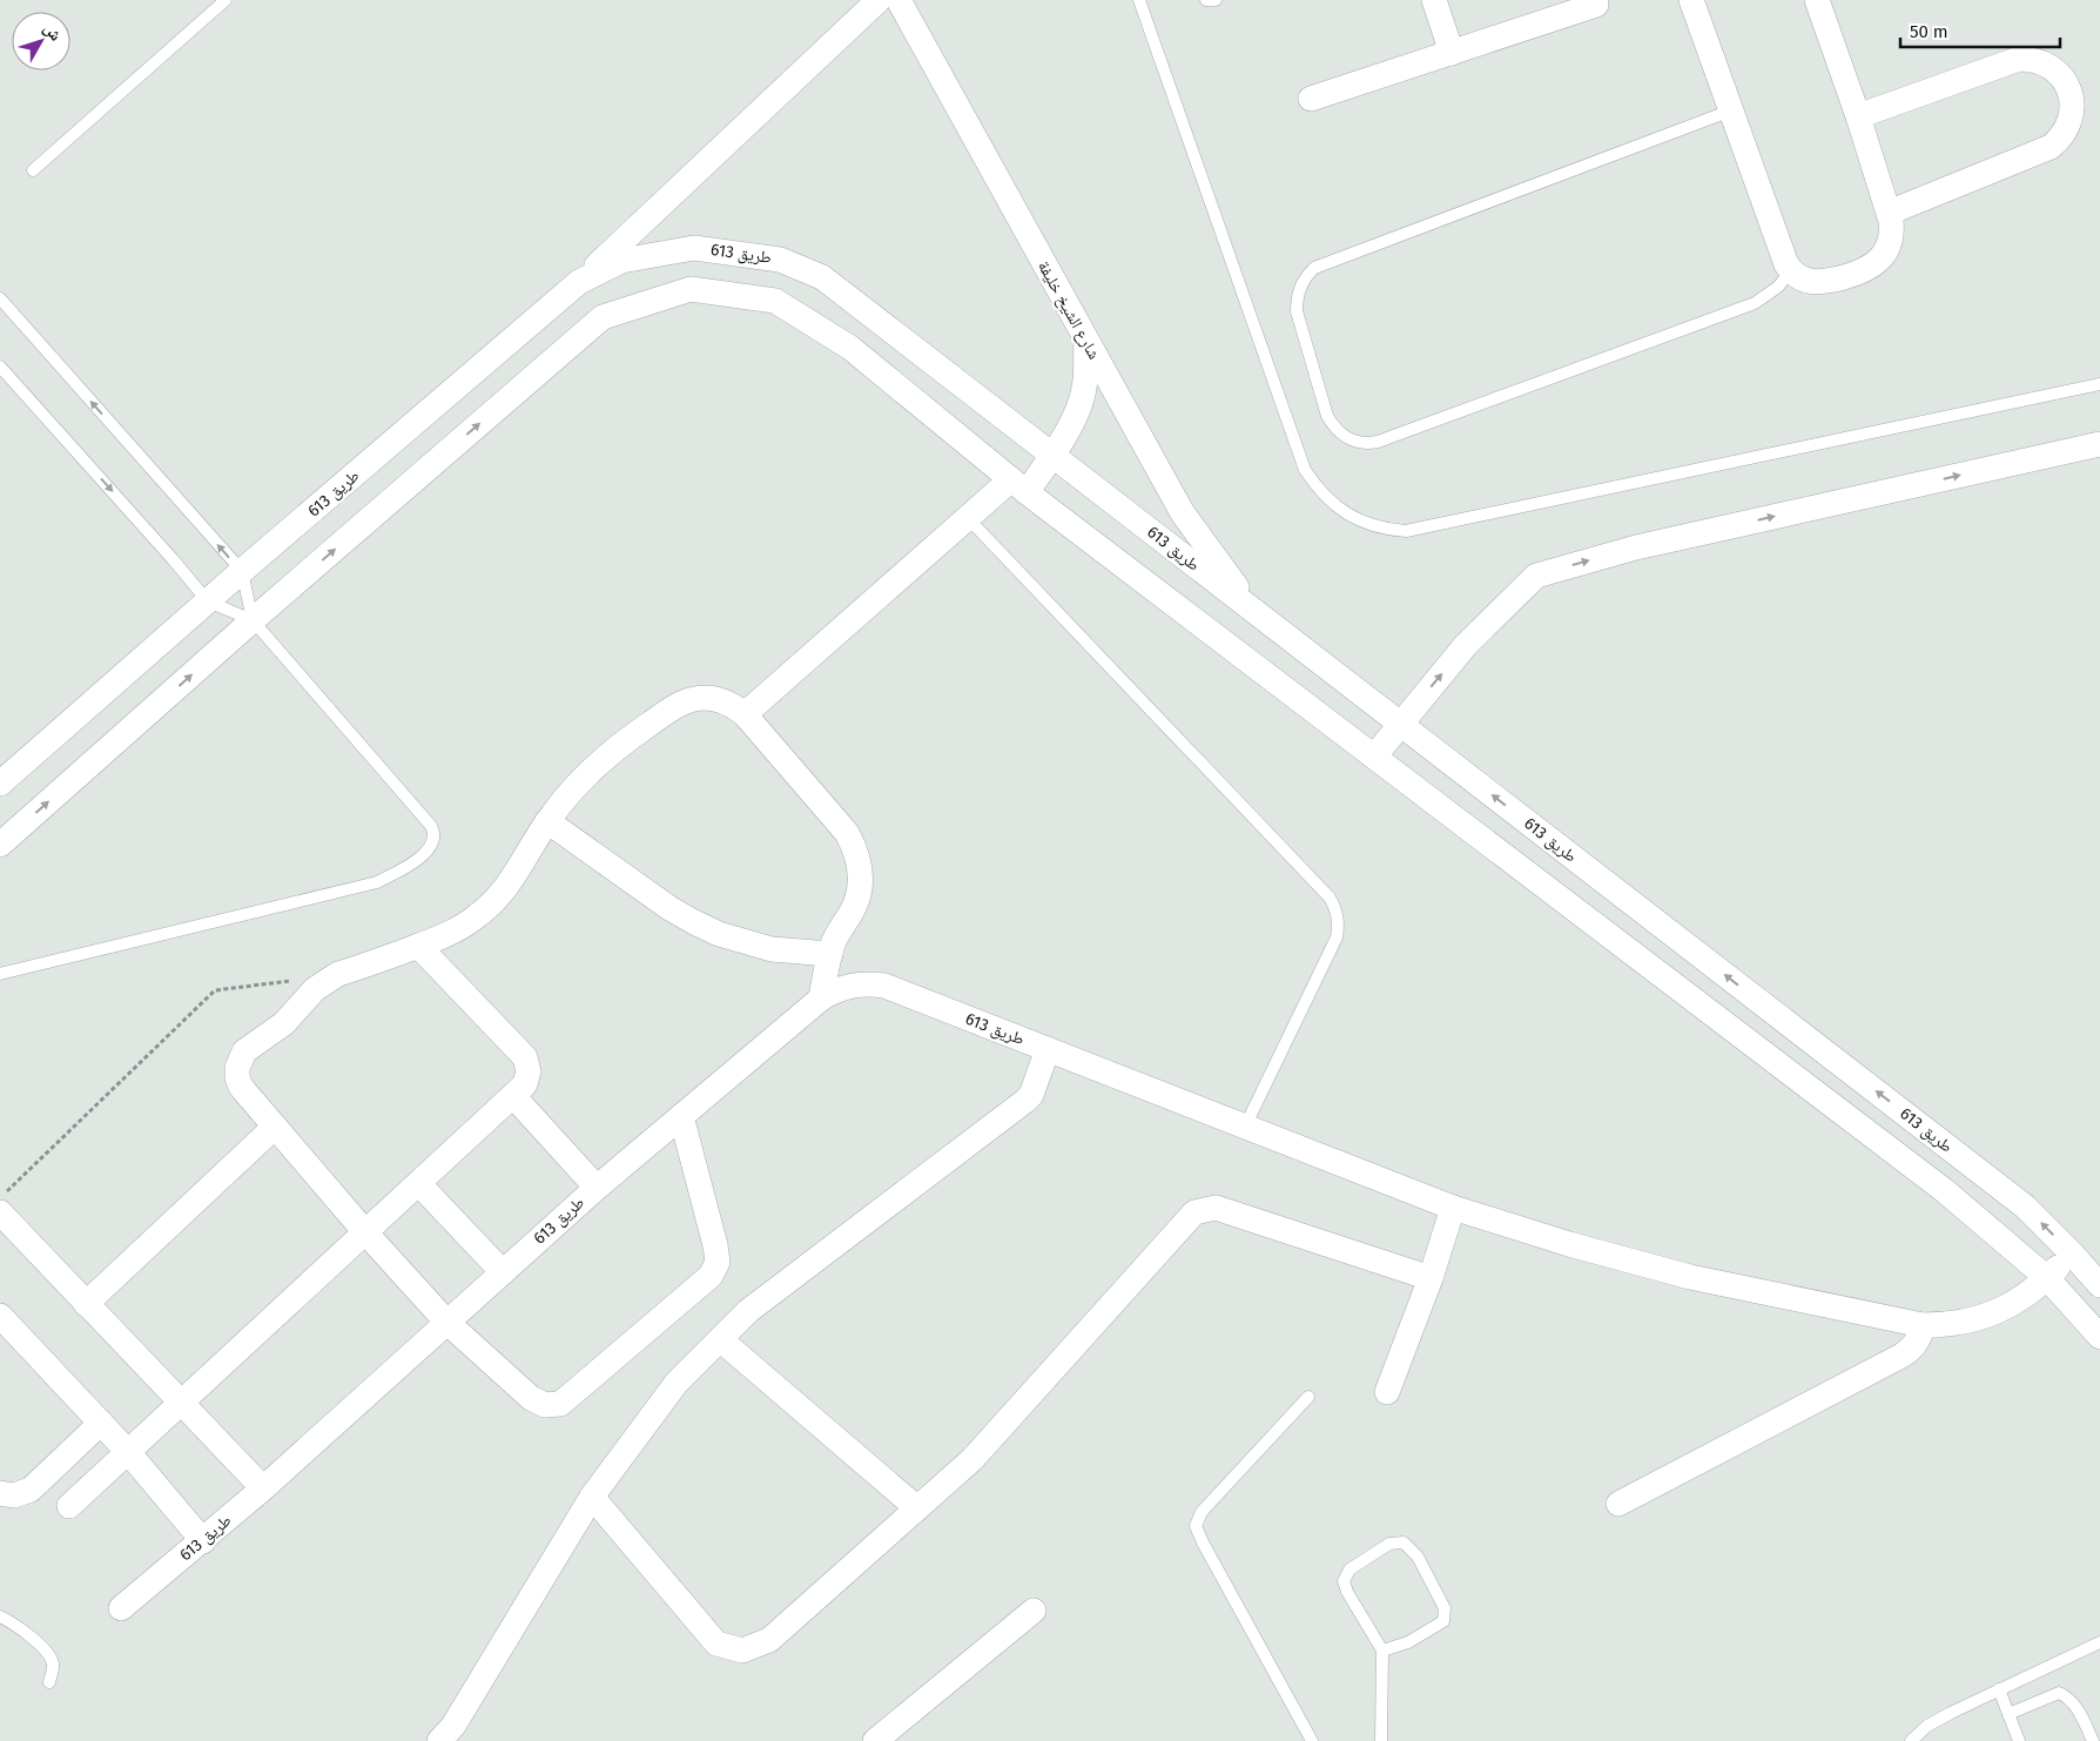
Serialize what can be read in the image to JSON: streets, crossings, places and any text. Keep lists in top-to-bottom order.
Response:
{
  "streets": {
    "street": ["طريق 613", "شارع الشيخ خليفة"]
  },
  "crossings": [
    ["طريق 613", "شارع الشيخ خليفة"]
  ],
  "scale_bar": "50 m",
  "north": "top right"
}
